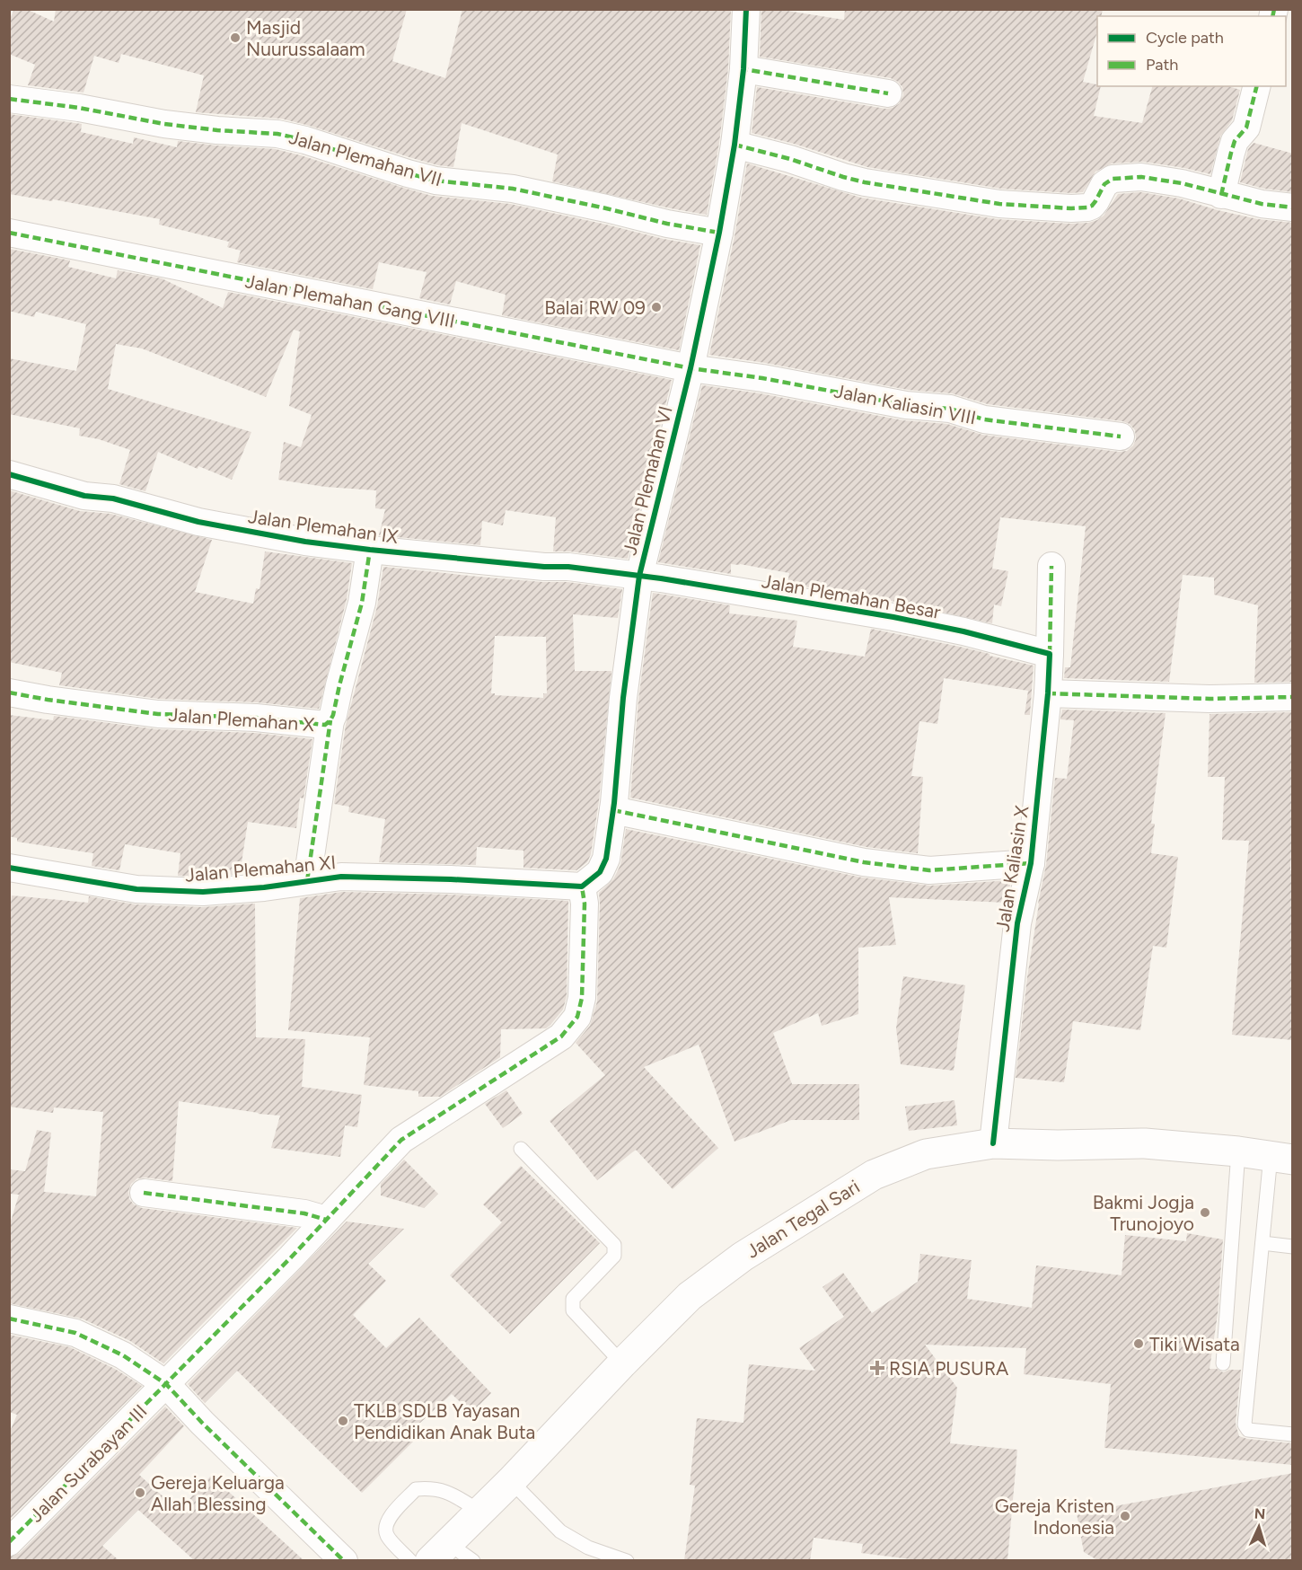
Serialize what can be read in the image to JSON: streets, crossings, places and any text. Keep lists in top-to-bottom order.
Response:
{
  "streets": {
    "street": [
      "Jalan Plemahan VII",
      "Jalan Plemahan Gang VIII",
      "Jalan Kaliasin VIII",
      "Jalan Plemahan VI",
      "Jalan Plemahan IX",
      "Jalan Plemahan Besar",
      "Jalan Plemahan X",
      "Jalan Plemahan XI",
      "Jalan Kaliasin X",
      "Jalan Tegal Sari",
      "Jalan Surabayan III"
    ]
  },
  "crossings": [
    ["Jalan Plemahan VII", "Jalan Plemahan VI"],
    ["Jalan Plemahan Gang VIII", "Jalan Kaliasin VIII"],
    ["Jalan Plemahan Gang VIII", "Jalan Plemahan VI"],
    ["Jalan Kaliasin VIII", "Jalan Plemahan VI"],
    ["Jalan Plemahan VI", "Jalan Plemahan IX"],
    ["Jalan Plemahan VI", "Jalan Plemahan Besar"],
    ["Jalan Plemahan VI", "Jalan Plemahan XI"],
    ["Jalan Plemahan VI", "Jalan Surabayan III"],
    ["Jalan Plemahan IX", "Jalan Plemahan Besar"],
    ["Jalan Plemahan IX", "Jalan Plemahan X"],
    ["Jalan Plemahan XI", "Jalan Surabayan III"],
    ["Jalan Kaliasin X", "Jalan Tegal Sari"]
  ],
  "places": {
    "other": [
      "Masjid Nuurussalaam",
      "Balai RW 09",
      "Bakmi Jogja Trunojoyo",
      "Tiki Wisata",
      "TKLB SDLB Yayasan Pendidikan Anak Buta",
      "Gereja Keluarga Allah Blessing",
      "Gereja Kristen Indonesia"
    ],
    "health": ["RSIA PUSURA"]
  },
  "legend": ["Cycle path", "Path"],
  "north": "top"
}
